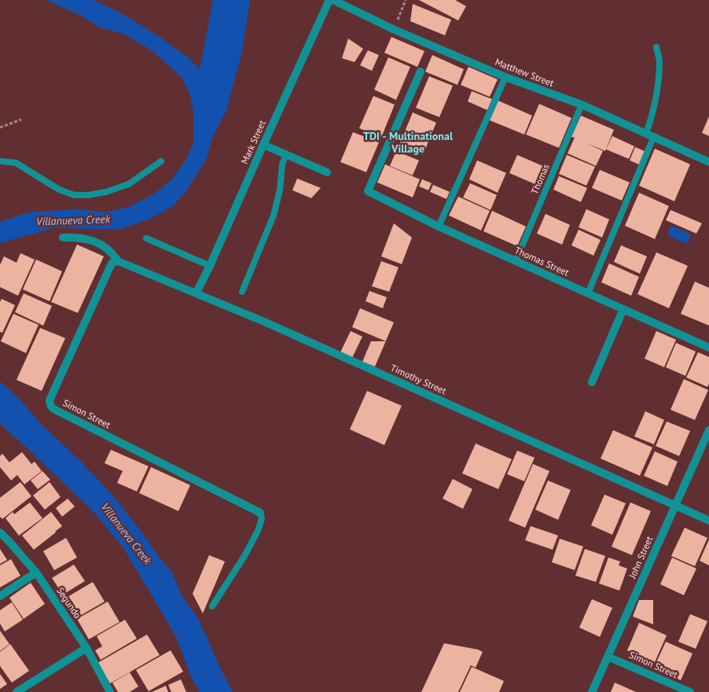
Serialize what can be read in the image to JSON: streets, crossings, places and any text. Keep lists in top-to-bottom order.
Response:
{
  "streets": {
    "street": [
      "Matthew Street",
      "Mark Street",
      "Thomas Street",
      "Timothy Street",
      "Simon Street",
      "John Street",
      "Segundo"
    ],
    "lane": ["Thomas"]
  },
  "crossings": [
    ["Matthew Street", "Thomas"],
    ["Mark Street", "Timothy Street"],
    ["Thomas", "Thomas Street"],
    ["Timothy Street", "Simon Street"],
    ["Timothy Street", "John Street"],
    ["Simon Street", "John Street"]
  ],
  "districts": ["TDI - Multinational Village"],
  "water": ["Villanueva Creek"]
}
